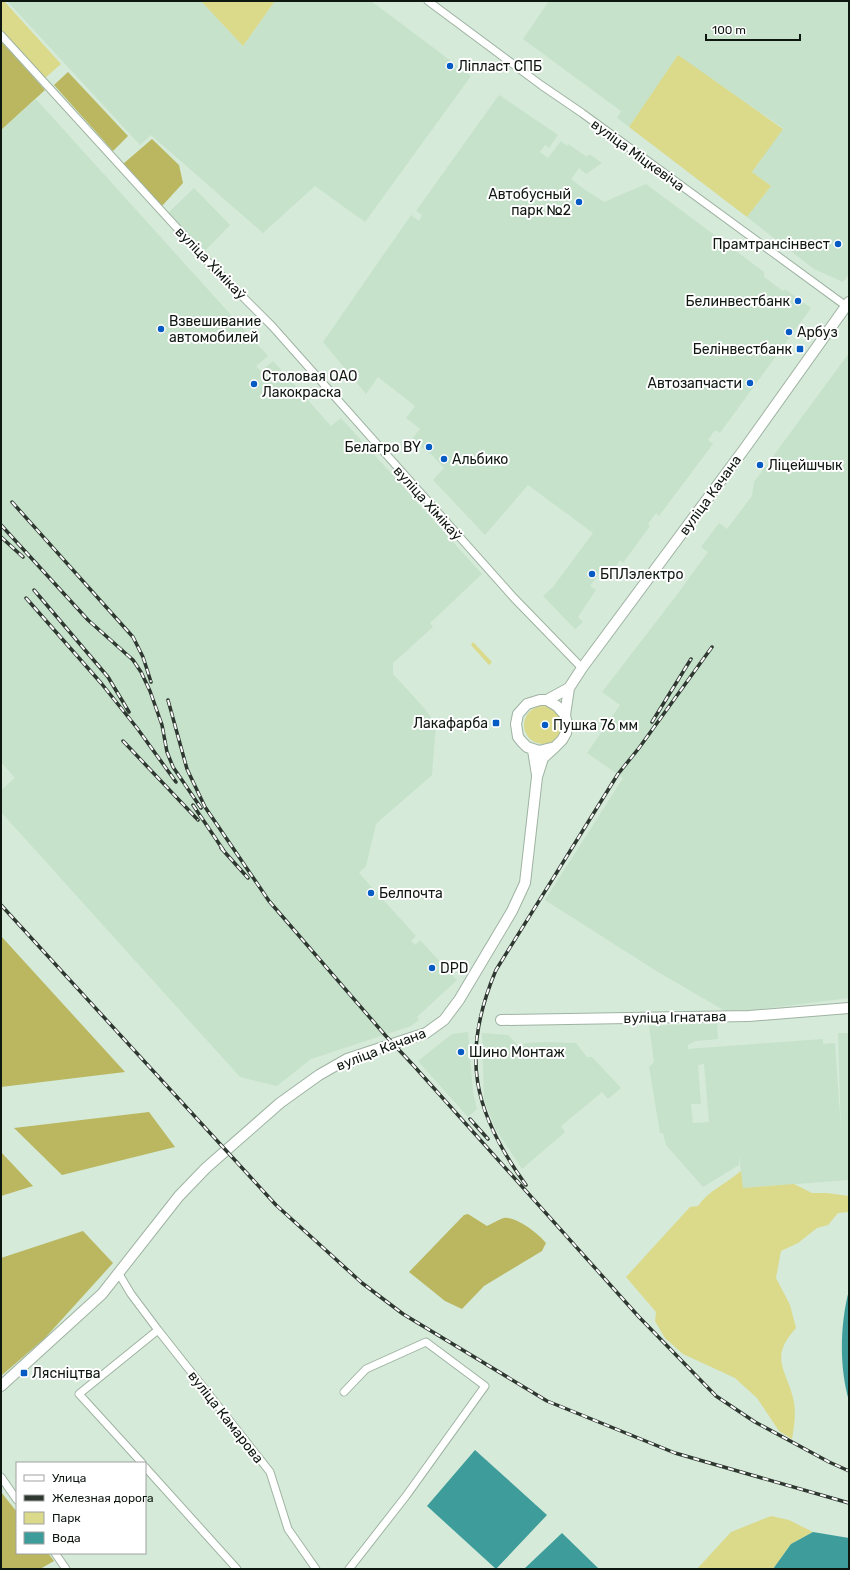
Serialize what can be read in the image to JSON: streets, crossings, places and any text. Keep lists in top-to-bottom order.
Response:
{
  "streets": {
    "main road": ["вуліца Качана", "вуліца Ігнатава"],
    "street": ["вуліца Міцкевіча", "вуліца Хімікаў", "вуліца Камарова"]
  },
  "crossings": [
    ["вуліца Міцкевіча", "вуліца Качана"],
    ["вуліца Хімікаў", "вуліца Качана"],
    ["вуліца Качана", "вуліца Камарова"]
  ],
  "places": {
    "other": [
      "Ліпласт СПБ",
      "Автобусный парк №2",
      "Прамтрансінвест",
      "Белинвестбанк",
      "Взвешивание автомобилей",
      "Арбуз",
      "Автозапчасти",
      "Столовая ОАО Лакокраска",
      "Белагро BY",
      "Альбико",
      "Ліцейшчык",
      "БПЛэлектро",
      "Пушка 76 мм",
      "Белпочта",
      "DPD",
      "Шино Монтаж"
    ],
    "transit": ["Белінвестбанк", "Лакафарба", "Лясніцтва"]
  },
  "legend": [
    "Улица",
    "Железная дорога",
    "Парк",
    "Вода"
  ],
  "scale_bar": "100 m"
}
